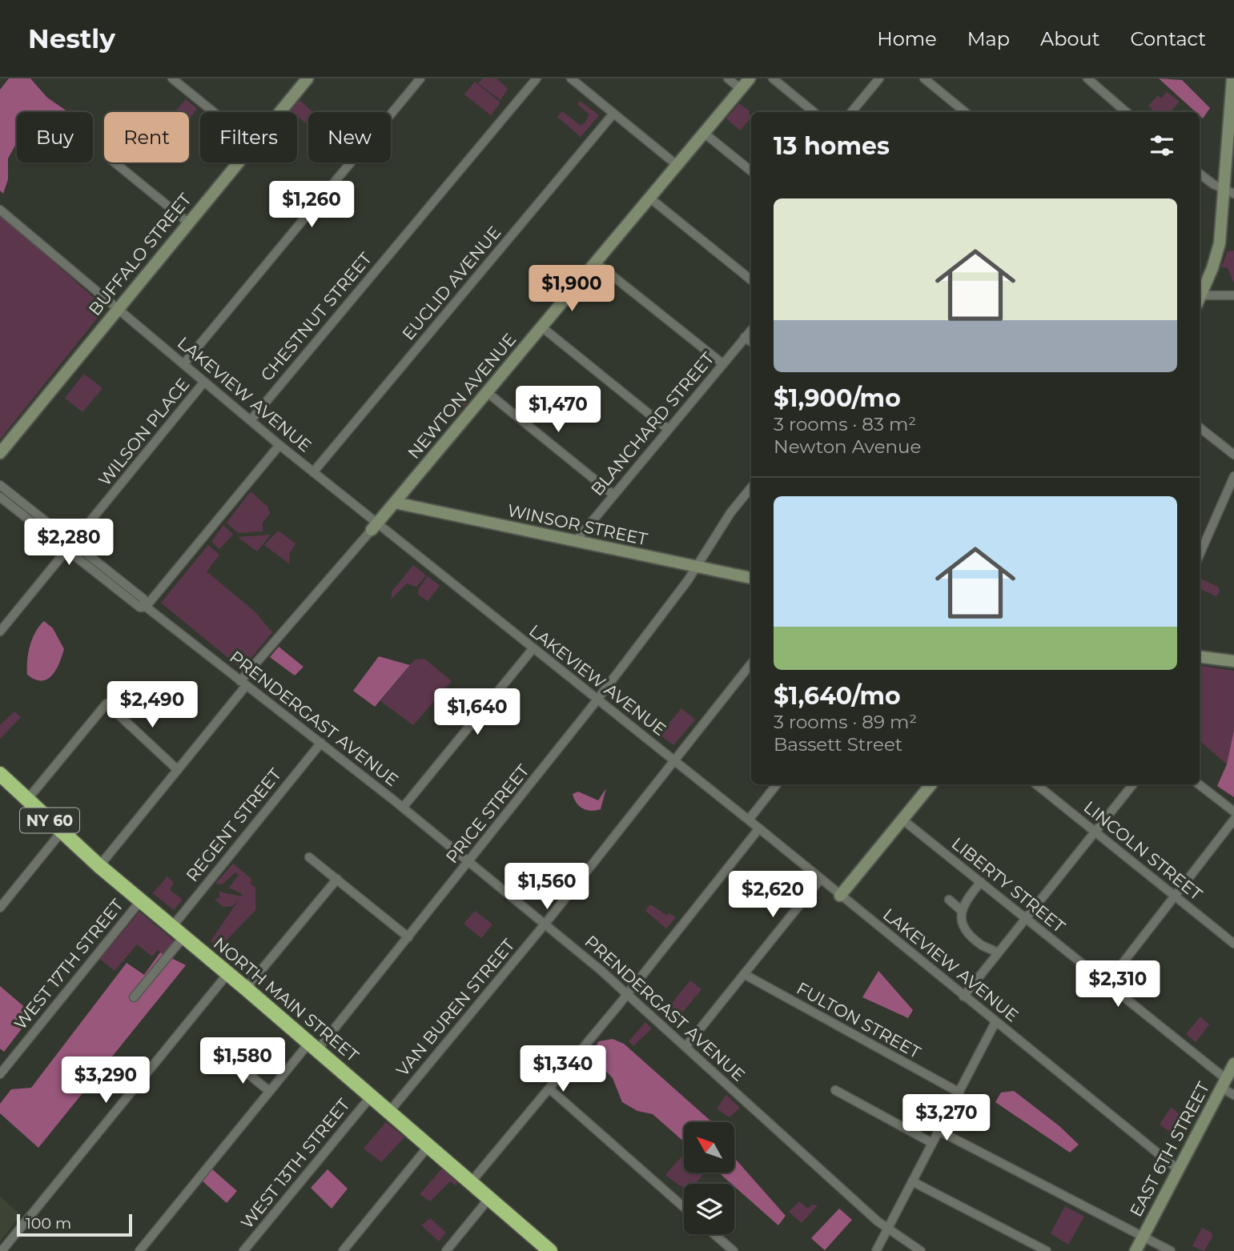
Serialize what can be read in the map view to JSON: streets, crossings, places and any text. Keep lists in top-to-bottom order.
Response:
{
  "streets": {
    "highway": ["NY 60", "NORTH MAIN STREET"],
    "street": [
      "BUFFALO STREET",
      "EUCLID AVENUE",
      "CHESTNUT STREET",
      "LAKEVIEW AVENUE",
      "NEWTON AVENUE",
      "BLANCHARD STREET",
      "WILSON PLACE",
      "WINSOR STREET",
      "PRENDERGAST AVENUE",
      "PRICE STREET",
      "REGENT STREET",
      "LINCOLN STREET",
      "LIBERTY STREET",
      "WEST 17TH STREET",
      "VAN BUREN STREET",
      "FULTON STREET",
      "EAST 6TH STREET",
      "WEST 13TH STREET"
    ]
  },
  "crossings": [
    ["BUFFALO STREET", "LAKEVIEW AVENUE"],
    ["EUCLID AVENUE", "LAKEVIEW AVENUE"],
    ["CHESTNUT STREET", "LAKEVIEW AVENUE"],
    ["LAKEVIEW AVENUE", "NEWTON AVENUE"],
    ["LAKEVIEW AVENUE", "WILSON PLACE"],
    ["LAKEVIEW AVENUE", "PRICE STREET"],
    ["LAKEVIEW AVENUE", "VAN BUREN STREET"],
    ["LAKEVIEW AVENUE", "EAST 6TH STREET"],
    ["NEWTON AVENUE", "WINSOR STREET"],
    ["NEWTON AVENUE", "PRENDERGAST AVENUE"],
    ["NEWTON AVENUE", "NORTH MAIN STREET"],
    ["BLANCHARD STREET", "WINSOR STREET"],
    ["WINSOR STREET", "PRICE STREET"],
    ["PRENDERGAST AVENUE", "PRICE STREET"],
    ["PRENDERGAST AVENUE", "REGENT STREET"],
    ["PRENDERGAST AVENUE", "VAN BUREN STREET"],
    ["PRICE STREET", "NORTH MAIN STREET"],
    ["REGENT STREET", "NORTH MAIN STREET"],
    ["LIBERTY STREET", "EAST 6TH STREET"],
    ["WEST 17TH STREET", "NORTH MAIN STREET"],
    ["NORTH MAIN STREET", "VAN BUREN STREET"],
    ["NORTH MAIN STREET", "WEST 13TH STREET"]
  ],
  "scale_bar": "100 m",
  "north": "top left",
  "page": {
    "header": "Nestly",
    "nav": [
      "Home",
      "Map",
      "About",
      "Contact"
    ],
    "chip": [
      "Buy",
      "Rent",
      "Filters",
      "New"
    ],
    "heading": "13 homes",
    "list": [
      {
        "name": "$1,900/mo",
        "note": "3 rooms · 83 m² · Newton Avenue"
      },
      {
        "name": "$1,640/mo",
        "note": "3 rooms · 89 m² · Bassett Street"
      }
    ],
    "price": [
      "$1,260",
      "$1,900",
      "$1,470",
      "$2,280",
      "$2,490",
      "$1,640",
      "$1,560",
      "$2,620",
      "$2,310",
      "$1,580",
      "$1,340",
      "$3,290",
      "$3,270"
    ],
    "scale": "100 m"
  }
}
